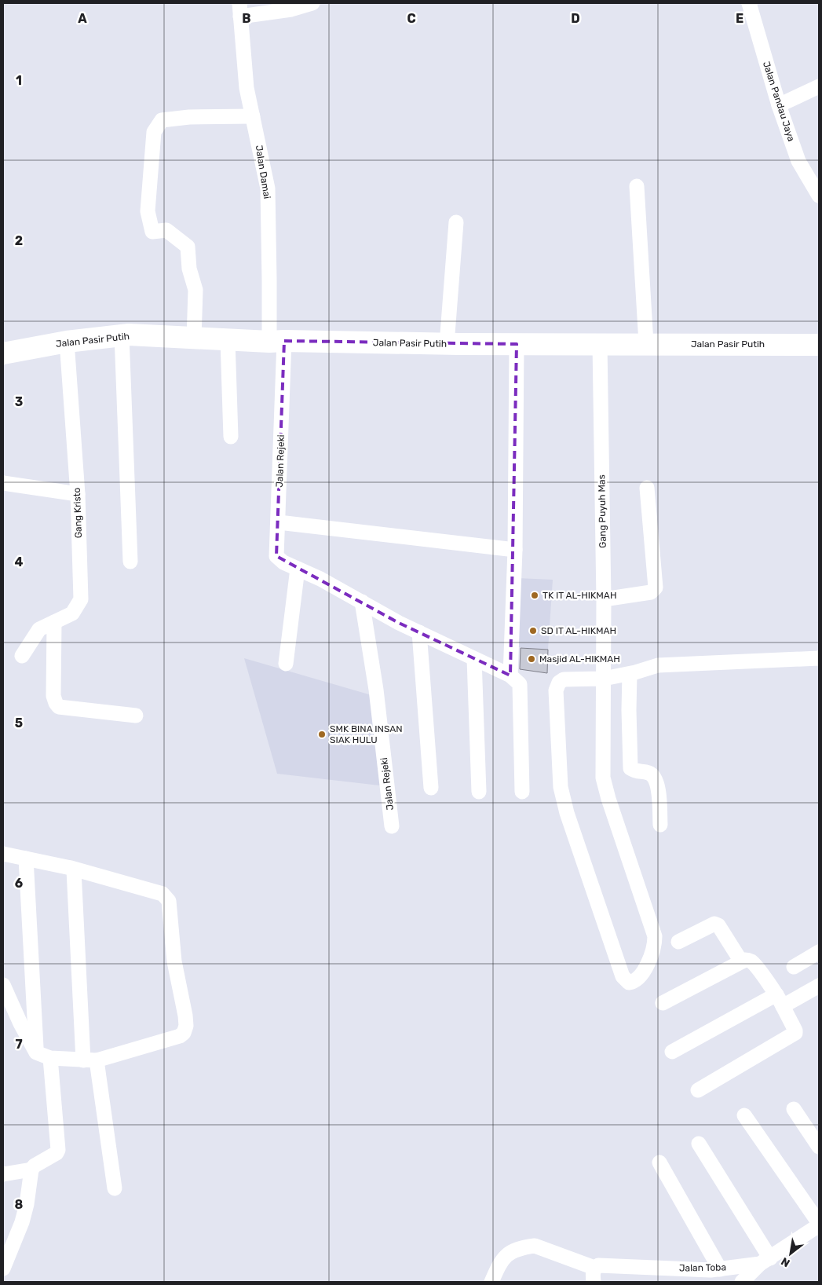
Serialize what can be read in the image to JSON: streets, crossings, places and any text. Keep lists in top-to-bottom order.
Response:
{
  "streets": {
    "highway": ["Jalan Pasir Putih"],
    "street": [
      "Jalan Pandau Jaya",
      "Jalan Damai",
      "Jalan Rejeki",
      "Gang Puyuh Mas",
      "Gang Kristo",
      "Jalan Toba"
    ]
  },
  "crossings": [
    ["Jalan Damai", "Jalan Pasir Putih"],
    ["Jalan Damai", "Jalan Rejeki"],
    ["Jalan Pasir Putih", "Jalan Rejeki"],
    ["Jalan Pasir Putih", "Gang Puyuh Mas"],
    ["Jalan Pasir Putih", "Gang Kristo"]
  ],
  "places": [
    "TK IT AL-HIKMAH",
    "SD IT AL-HIKMAH",
    "Masjid AL-HIKMAH",
    "SMK BINA INSAN SIAK HULU"
  ],
  "north": "bottom left",
  "grid": {
    "columns": [
      "A",
      "B",
      "C",
      "D",
      "E"
    ],
    "rows": [
      "1",
      "2",
      "3",
      "4",
      "5",
      "6",
      "7",
      "8"
    ]
  }
}
